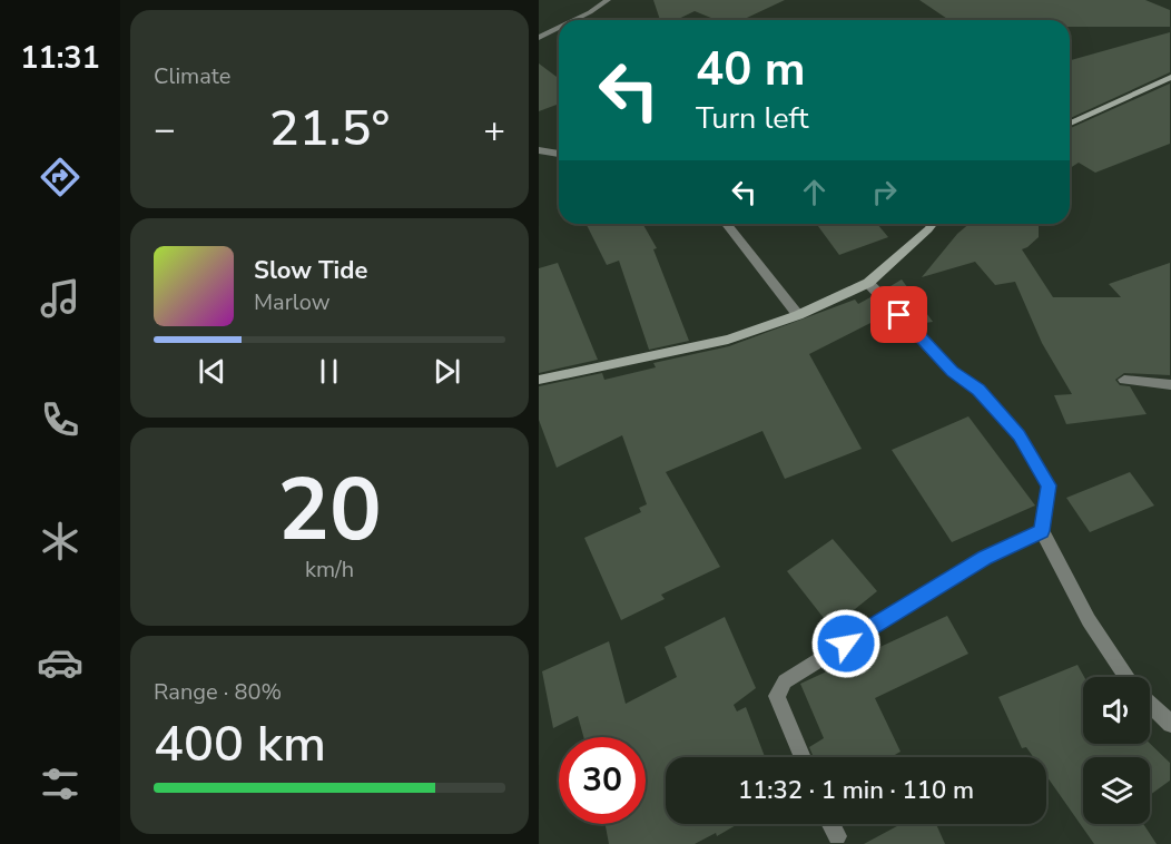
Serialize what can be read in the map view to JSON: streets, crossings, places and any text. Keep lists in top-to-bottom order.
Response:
{
  "page": {
    "tabs": "11:31",
    "tile": [
      "Climate",
      ["20", "km/h"],
      ["Range · 80%", "400 km"]
    ],
    "turn": ["40 m", "Turn left"],
    "heat": ["−", "21.5°", "+"],
    "song": ["Slow Tide", "Marlow"],
    "limit": "30",
    "trip": "11:32 · 1 min · 110 m"
  }
}
